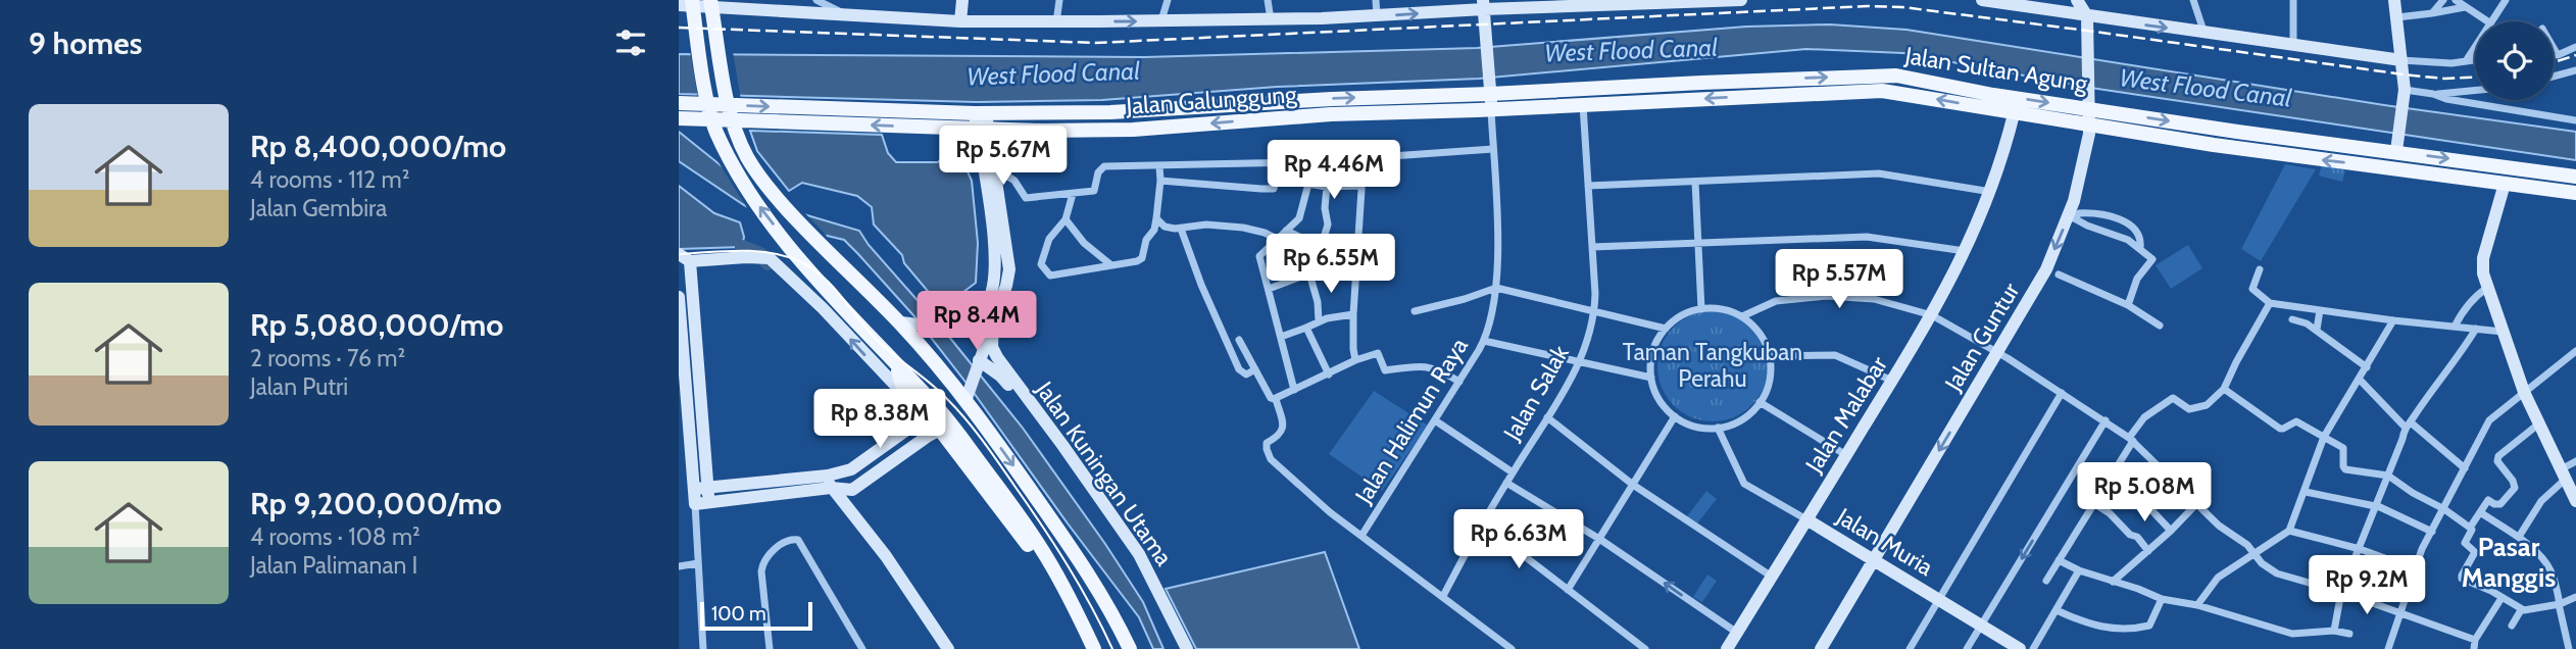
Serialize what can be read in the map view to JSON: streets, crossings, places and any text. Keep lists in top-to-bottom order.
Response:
{
  "streets": {
    "main road": ["Jalan Sultan Agung", "Jalan Galunggung"],
    "street": [
      "Jalan Guntur",
      "Jalan Salak",
      "Jalan Malabar",
      "Jalan Halimun Raya",
      "Jalan Kuningan Utama",
      "Jalan Muria"
    ]
  },
  "crossings": [
    ["Jalan Sultan Agung", "Jalan Galunggung"],
    ["Jalan Sultan Agung", "Jalan Guntur"],
    ["Jalan Sultan Agung", "Jalan Salak"],
    ["Jalan Sultan Agung", "Jalan Malabar"],
    ["Jalan Sultan Agung", "Jalan Halimun Raya"],
    ["Jalan Galunggung", "Jalan Halimun Raya"],
    ["Jalan Guntur", "Jalan Muria"],
    ["Jalan Malabar", "Jalan Muria"]
  ],
  "districts": ["Pasar Manggis"],
  "water": ["West Flood Canal"],
  "parks": ["Taman Tangkuban Perahu"],
  "scale_bar": "100 m",
  "page": {
    "heading": "9 homes",
    "list": [
      {
        "name": "Rp 8,400,000/mo",
        "note": "4 rooms · 112 m² · Jalan Gembira"
      },
      {
        "name": "Rp 5,080,000/mo",
        "note": "2 rooms · 76 m² · Jalan Putri"
      },
      {
        "name": "Rp 9,200,000/mo",
        "note": "4 rooms · 108 m² · Jalan Palimanan I"
      }
    ],
    "price": [
      "Rp 5.67M",
      "Rp 4.46M",
      "Rp 6.55M",
      "Rp 5.57M",
      "Rp 8.4M",
      "Rp 8.38M",
      "Rp 5.08M",
      "Rp 6.63M",
      "Rp 9.2M"
    ],
    "scale": "100 m"
  }
}
